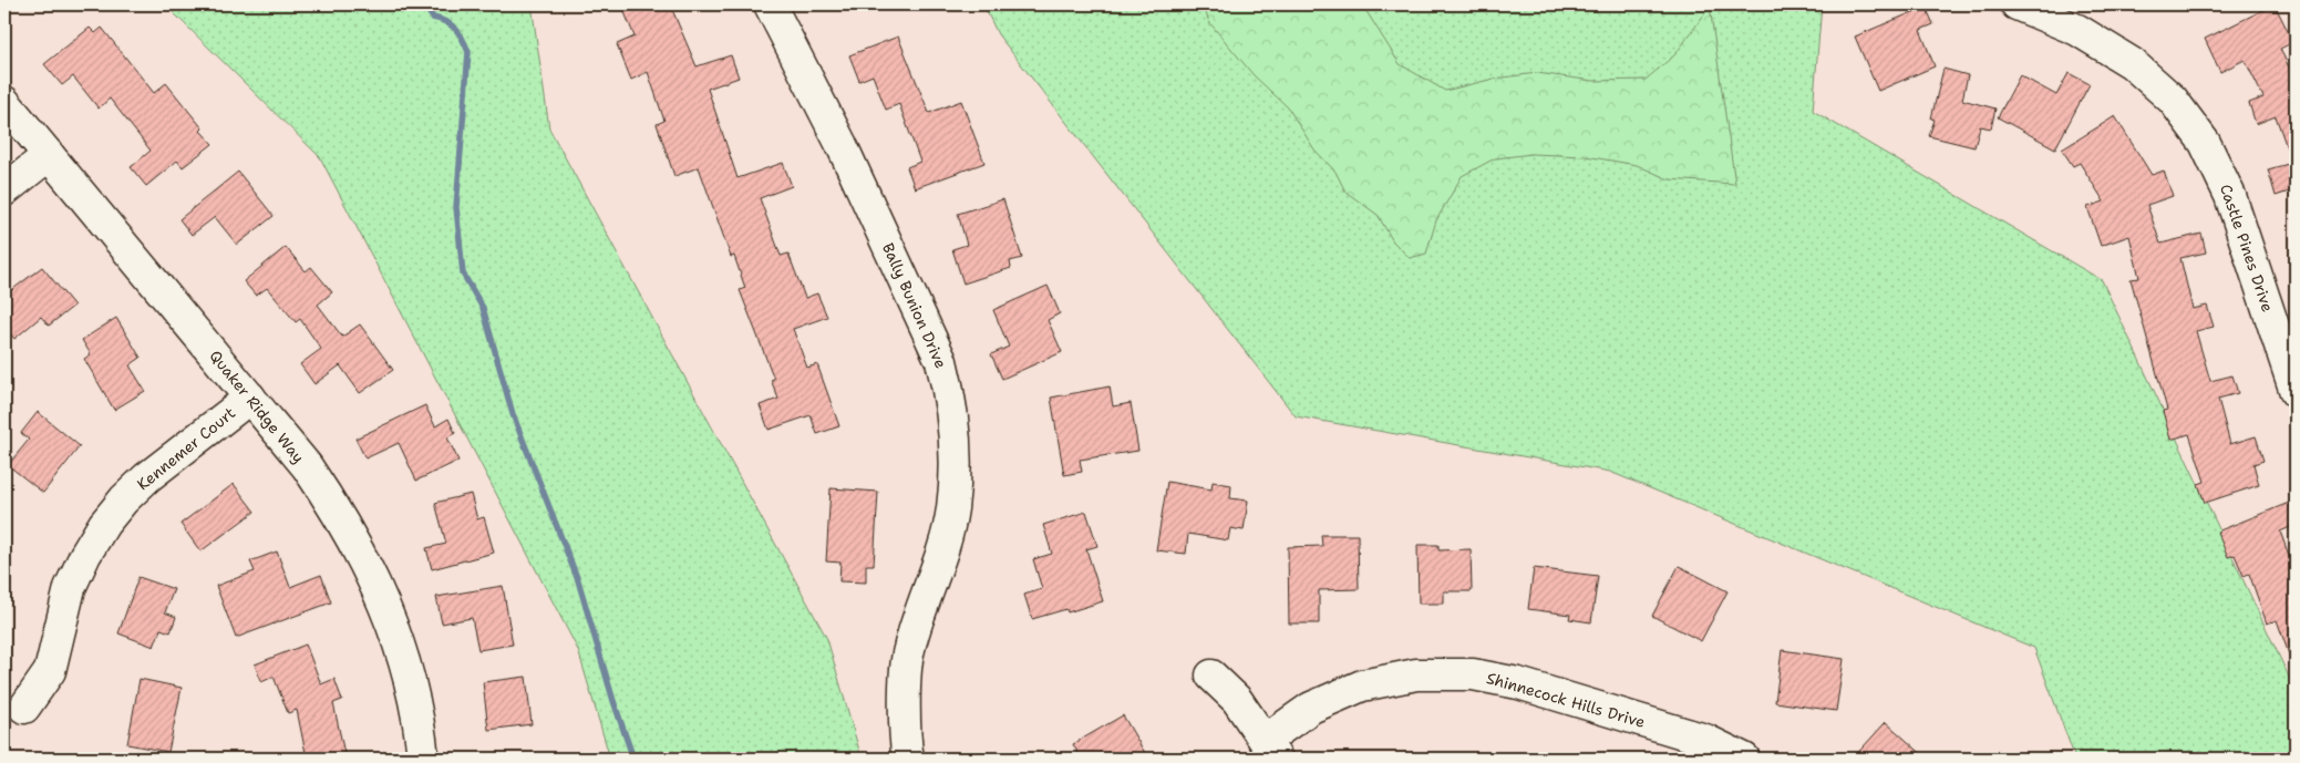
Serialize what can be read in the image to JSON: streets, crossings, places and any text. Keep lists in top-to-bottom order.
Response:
{
  "streets": {
    "street": [
      "Castle Pines Drive",
      "Bally Bunion Drive",
      "Quaker Ridge Way",
      "Kennemer Court",
      "Shinnecock Hills Drive"
    ]
  },
  "crossings": [
    ["Quaker Ridge Way", "Kennemer Court"]
  ]
}
